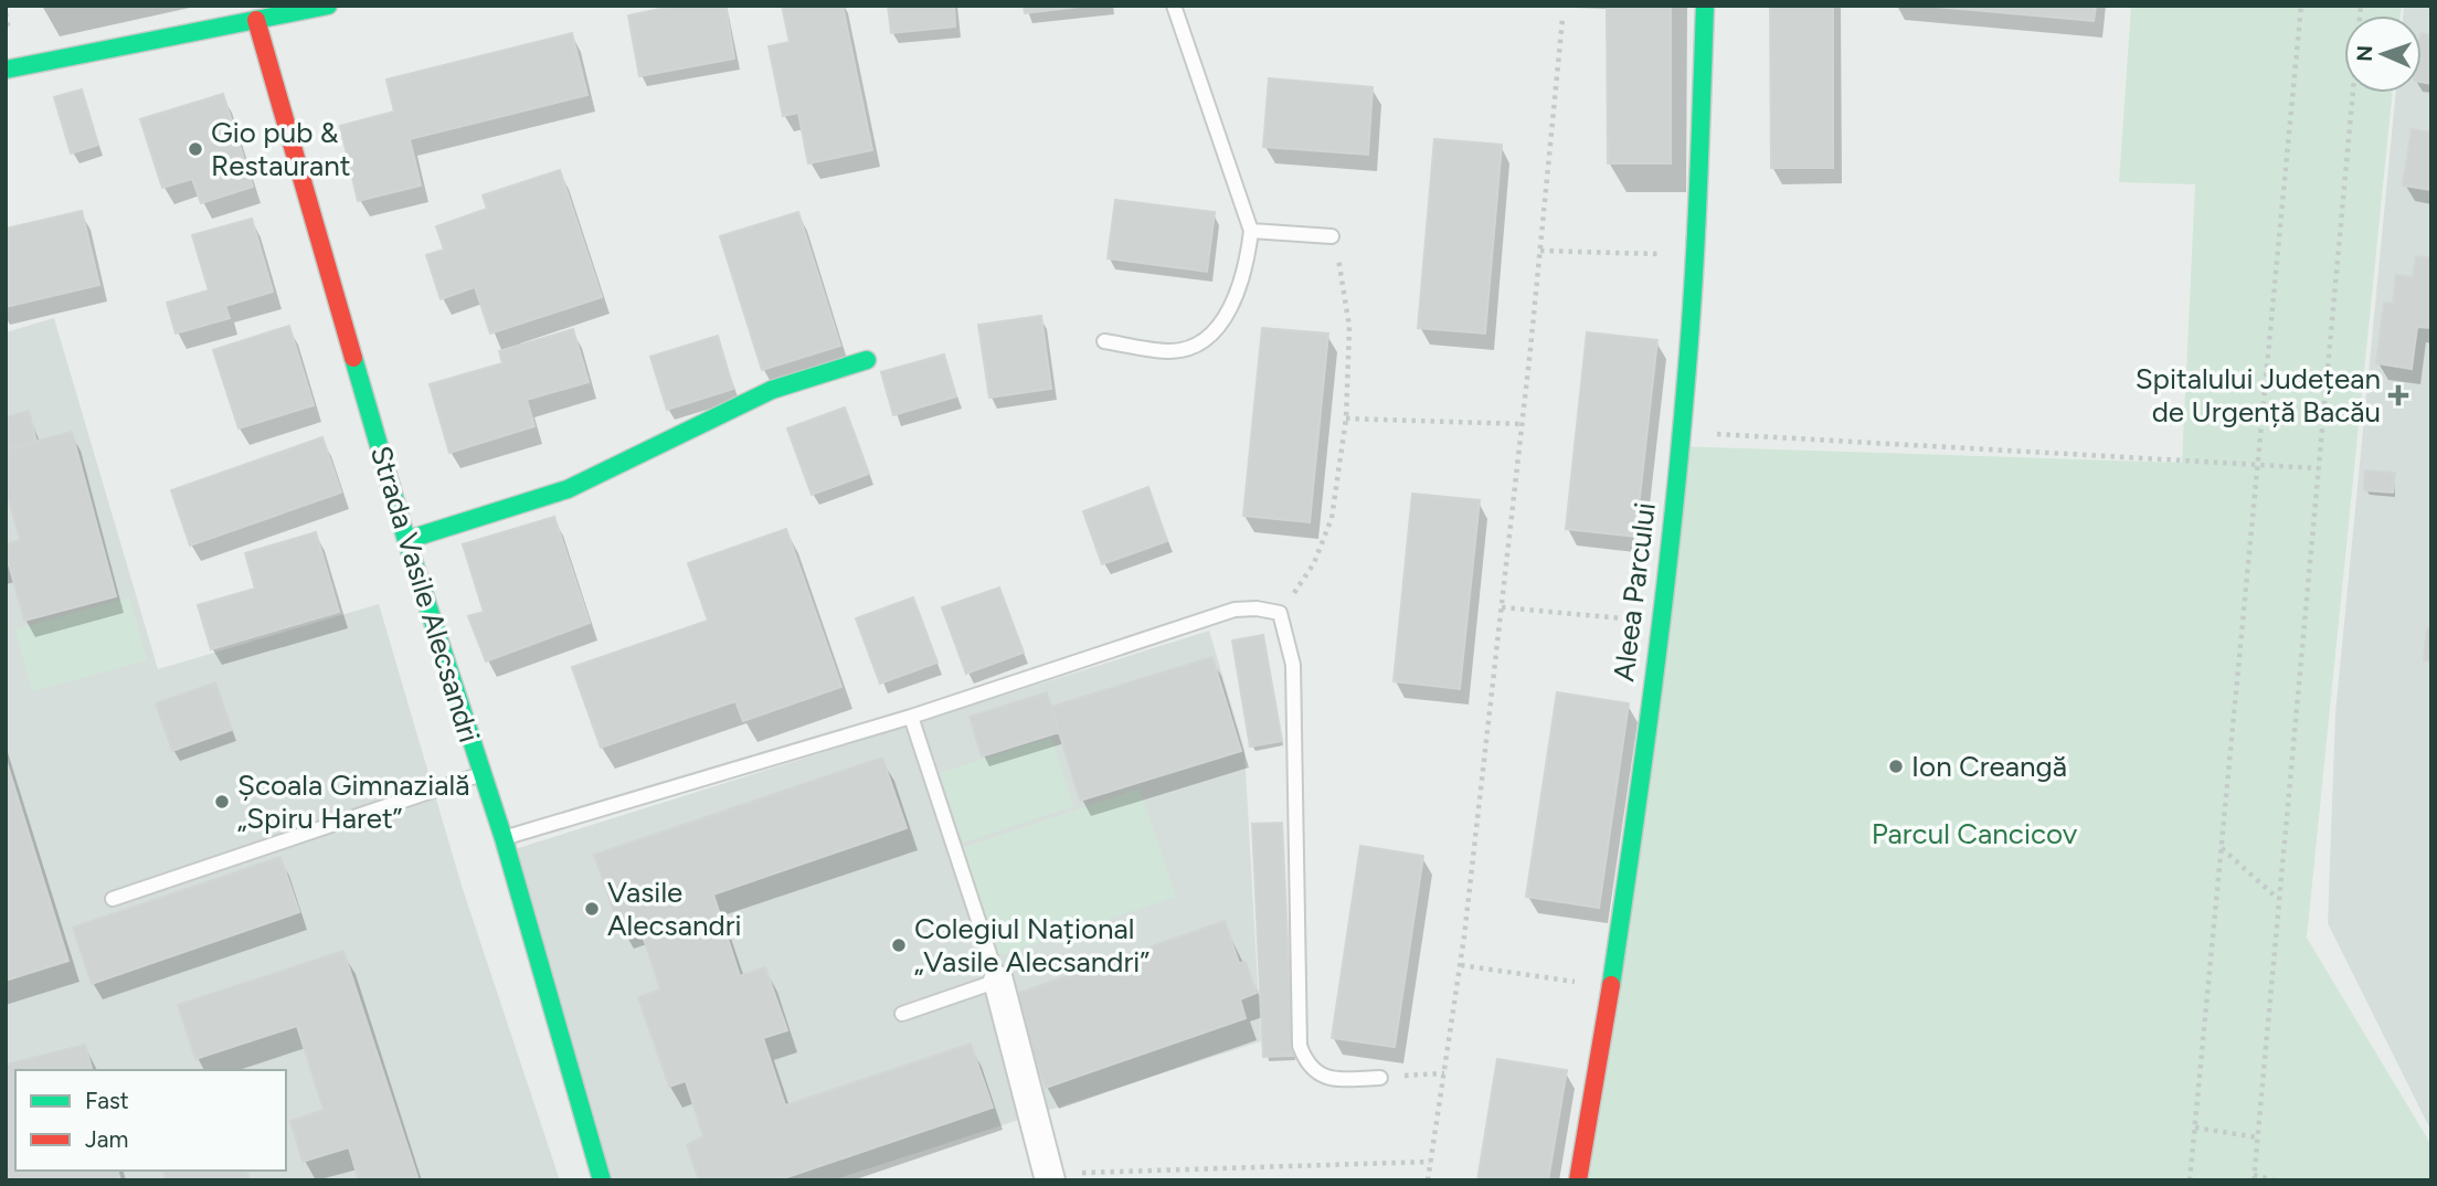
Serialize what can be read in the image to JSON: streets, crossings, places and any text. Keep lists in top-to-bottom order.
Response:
{
  "streets": {
    "street": ["Aleea Parcului", "Strada Vasile Alecsandri"]
  },
  "parks": ["Parcul Cancicov"],
  "places": {
    "other": [
      "Gio pub & Restaurant",
      "Ion Creangă",
      "Școala Gimnazială „Spiru Haret”",
      "Vasile Alecsandri",
      "Colegiul Național „Vasile Alecsandri”"
    ],
    "health": ["Spitalului Județean de Urgență Bacău"]
  },
  "legend": ["Fast", "Jam"],
  "north": "left"
}
